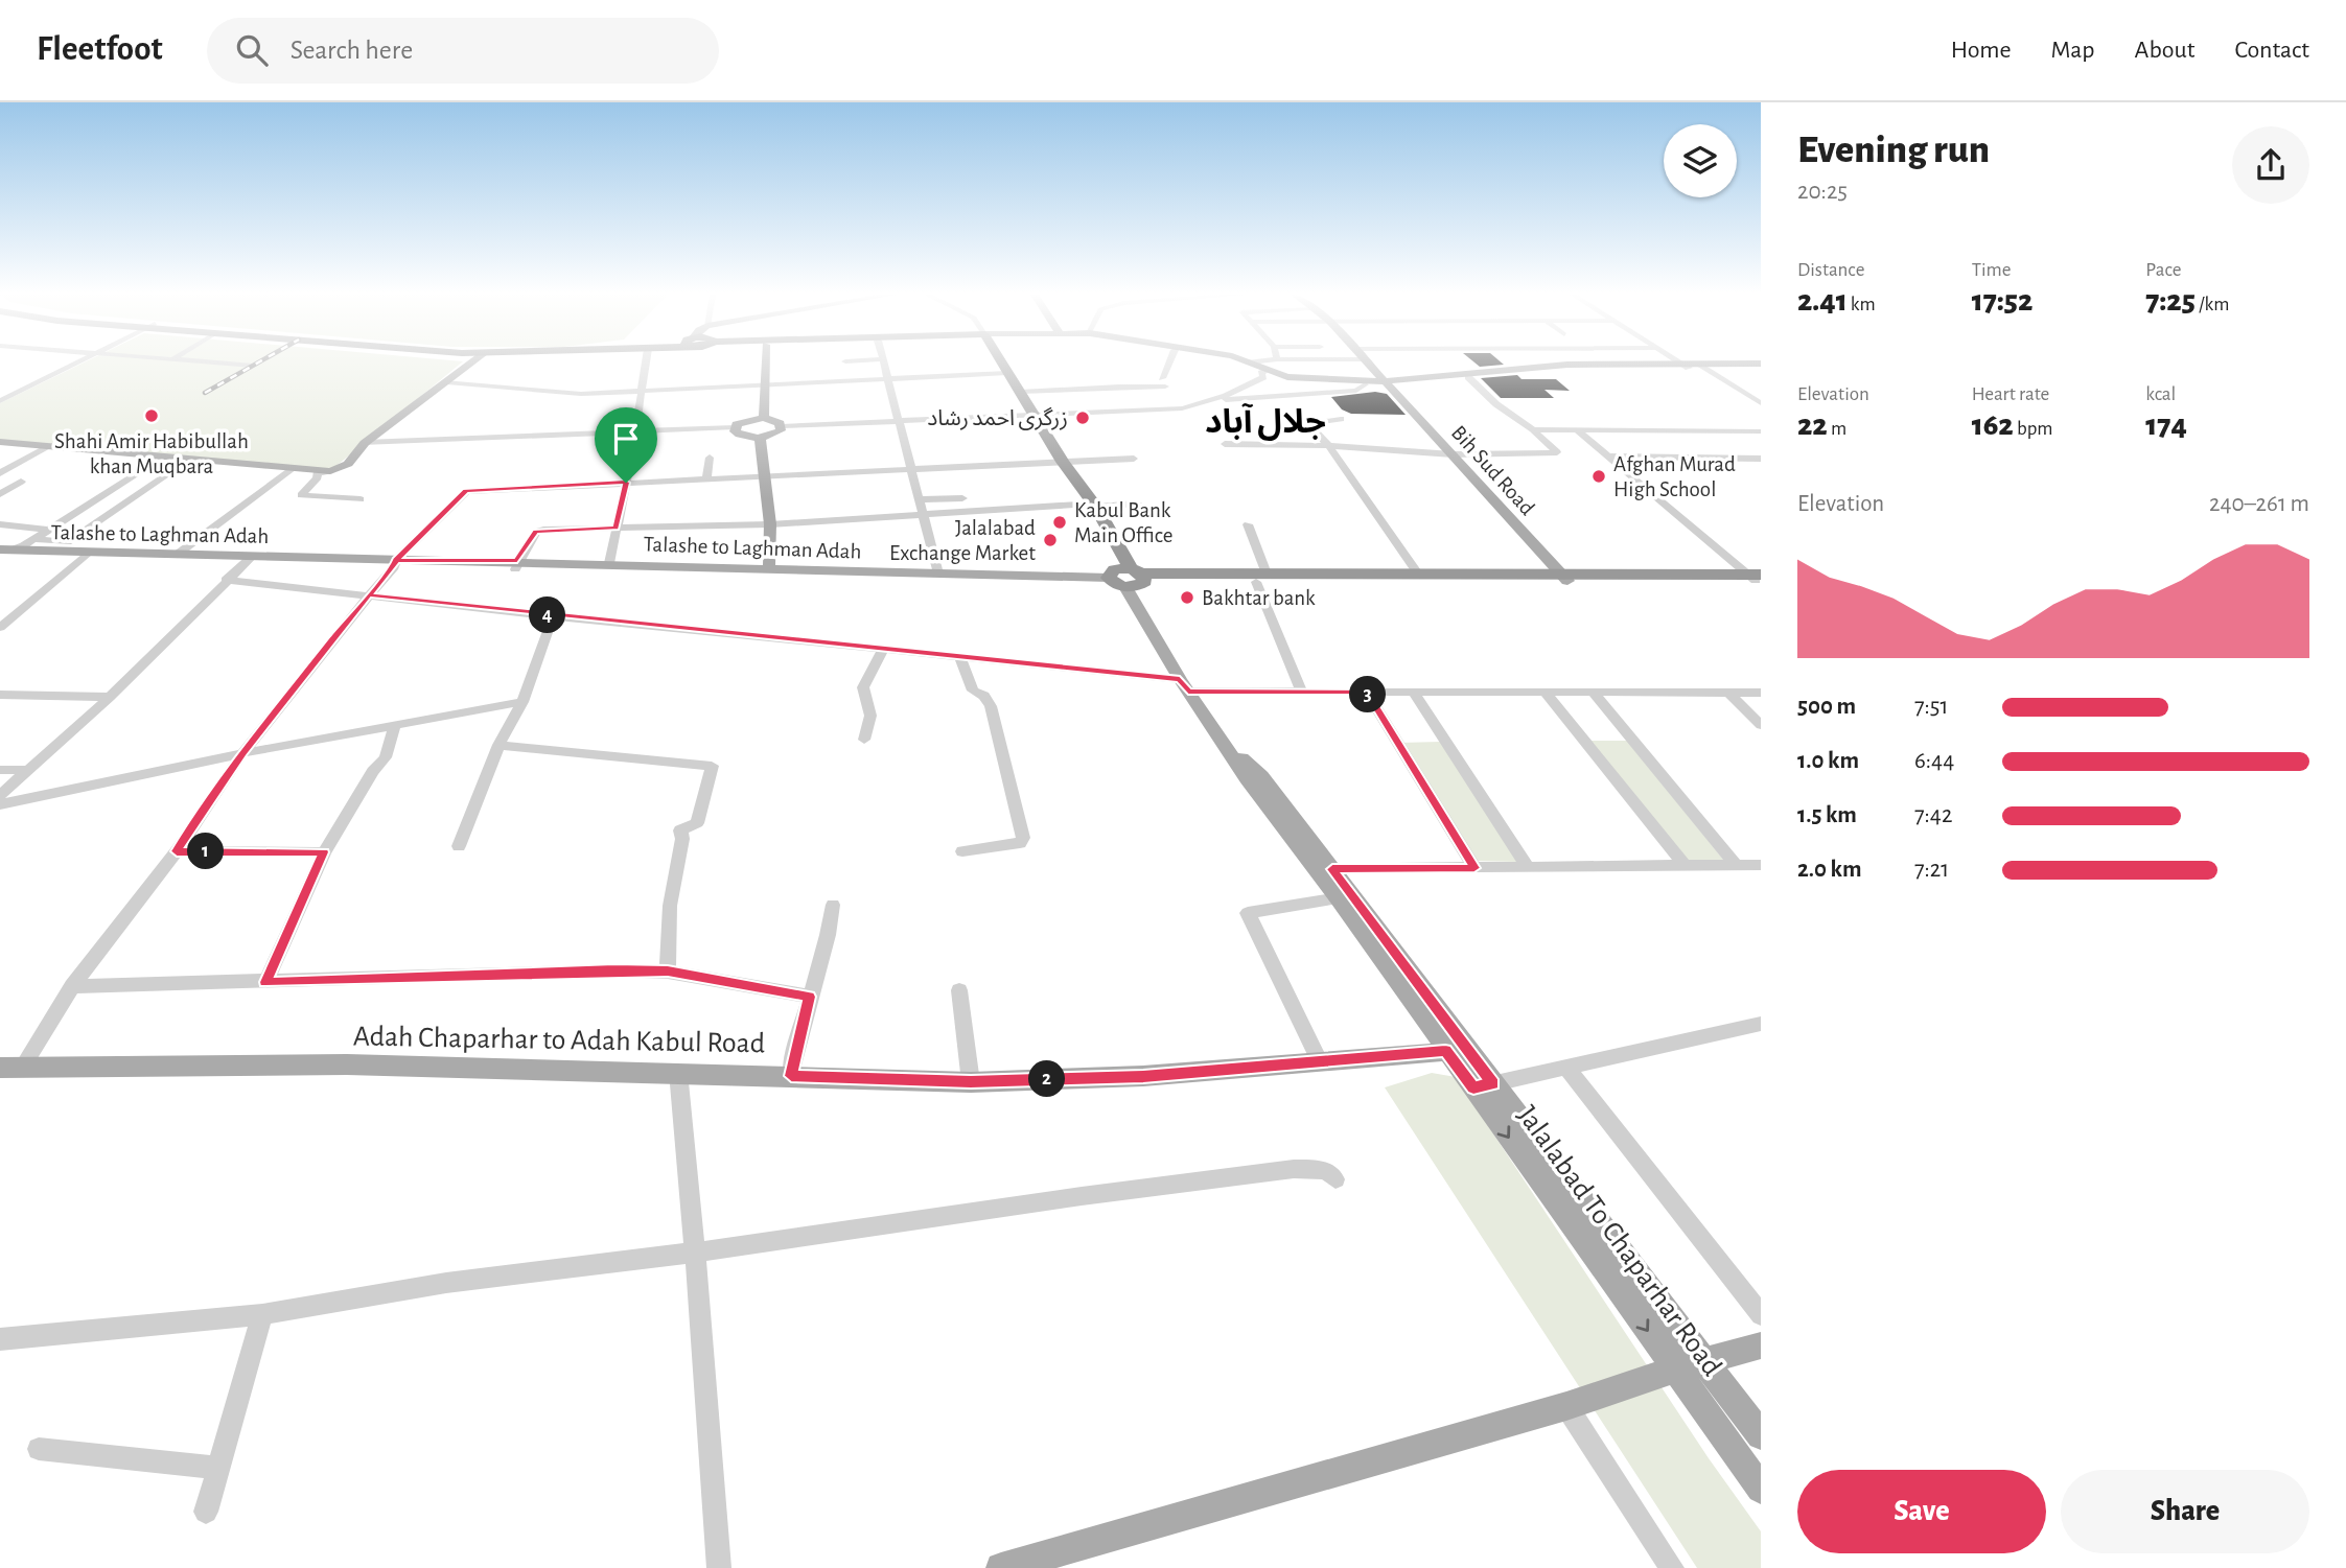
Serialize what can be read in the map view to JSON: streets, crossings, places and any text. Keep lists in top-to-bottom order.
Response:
{
  "streets": {
    "main road": [
      "Bih Sud Road",
      "Talashe to Laghman Adah",
      "Adah Chaparhar to Adah Kabul Road",
      "Jalalabad To Chaparhar Road"
    ]
  },
  "crossings": [
    ["Adah Chaparhar to Adah Kabul Road", "Jalalabad To Chaparhar Road"]
  ],
  "districts": ["جلال آباد"],
  "places": [
    "Shahi Amir Habibullah khan Muqbara",
    "زرگری احمد رشاد",
    "Afghan Murad High School",
    "Kabul Bank Main Office",
    "Jalalabad Exchange Market",
    "Bakhtar bank"
  ],
  "page": {
    "header": "Fleetfoot",
    "search": "Search here",
    "nav": [
      "Home",
      "Map",
      "About",
      "Contact"
    ],
    "heading": ["Evening run", "20:25"],
    "stats": [
      ["Distance", "2.41 km"],
      ["Time", "17:52"],
      ["Pace", "7:25 /km"],
      ["Elevation", "22 m"],
      ["Heart rate", "162 bpm"],
      ["kcal", "174"]
    ],
    "chart": ["Elevation", "240–261 m"],
    "pins": [
      "4",
      "3",
      "1",
      "2"
    ],
    "list": [
      {
        "name": "500 m",
        "note": "7:51"
      },
      {
        "name": "1.0 km",
        "note": "6:44"
      },
      {
        "name": "1.5 km",
        "note": "7:42"
      },
      {
        "name": "2.0 km",
        "note": "7:21"
      }
    ],
    "buttons": ["Save", "Share"]
  }
}
